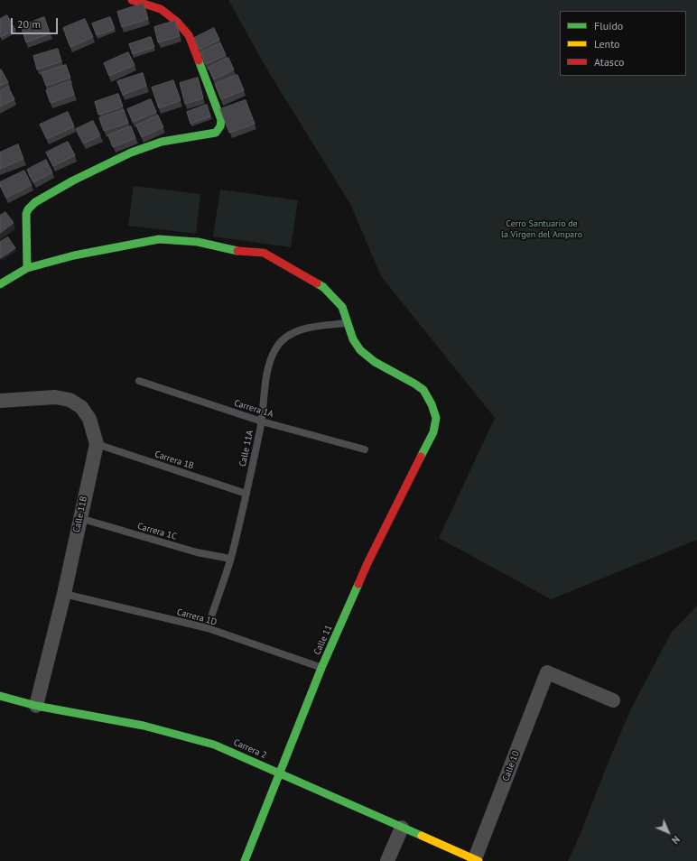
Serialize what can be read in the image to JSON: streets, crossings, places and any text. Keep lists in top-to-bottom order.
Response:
{
  "streets": {
    "street": [
      "Calle 11B",
      "Calle 11",
      "Carrera 2",
      "Calle 10"
    ],
    "lane": [
      "Carrera 1A",
      "Calle 11A",
      "Carrera 1B",
      "Carrera 1C",
      "Carrera 1D"
    ]
  },
  "crossings": [
    ["Carrera 1A", "Calle 11A"],
    ["Calle 11A", "Carrera 1B"],
    ["Calle 11A", "Carrera 1C"],
    ["Calle 11A", "Carrera 1D"],
    ["Calle 11A", "Calle 11"],
    ["Carrera 1B", "Calle 11B"],
    ["Calle 11B", "Carrera 1C"],
    ["Calle 11B", "Carrera 1D"],
    ["Calle 11B", "Carrera 2"],
    ["Carrera 1D", "Calle 11"],
    ["Calle 11", "Carrera 2"],
    ["Carrera 2", "Calle 10"]
  ],
  "parks": ["Cerro Santuario de la Virgen del Amparo"],
  "legend": ["Fluido", "Lento", "Atasco"],
  "scale_bar": "20 m",
  "north": "bottom right"
}
